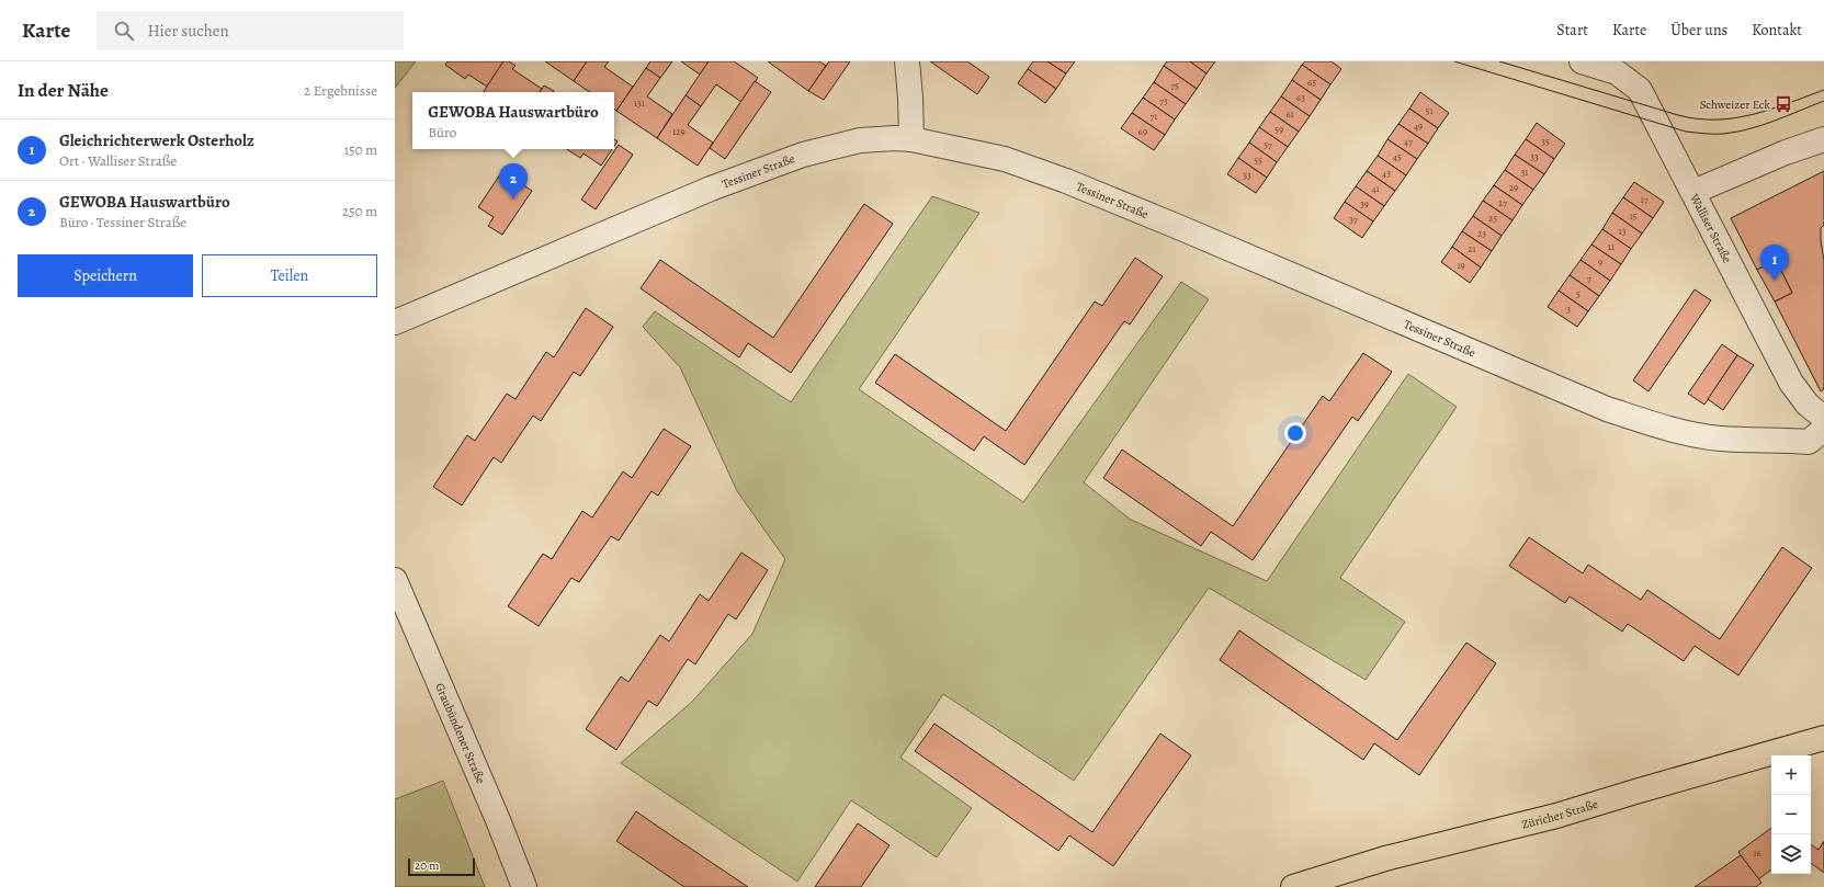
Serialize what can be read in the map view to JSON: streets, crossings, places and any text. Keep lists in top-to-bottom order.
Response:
{
  "streets": {
    "main road": ["Züricher Straße"],
    "street": ["Tessiner Straße", "Walliser Straße", "Graubündener Straße"]
  },
  "places": {
    "bus stop": ["Schweizer Eck"]
  },
  "house_numbers": [
    "65",
    "75",
    "63",
    "73",
    "131",
    "51",
    "61",
    "71",
    "49",
    "59",
    "129",
    "69",
    "47",
    "35",
    "57",
    "45",
    "33",
    "55",
    "31",
    "43",
    "53",
    "29",
    "41",
    "17",
    "27",
    "39",
    "15",
    "25",
    "37",
    "13",
    "23",
    "11",
    "21",
    "9",
    "19",
    "7",
    "5",
    "3",
    "16"
  ],
  "scale_bar": "20 m",
  "page": {
    "header": "Karte",
    "search": "Hier suchen",
    "nav": [
      "Start",
      "Karte",
      "Über uns",
      "Kontakt"
    ],
    "heading": ["In der Nähe", "2 Ergebnisse"],
    "popup": ["GEWOBA Hauswartbüro", "Büro"],
    "list": [
      {
        "mark": "1",
        "name": "Gleichrichterwerk Osterholz",
        "note": "Ort · Walliser Straße",
        "value": "150 m"
      },
      {
        "mark": "2",
        "name": "GEWOBA Hauswartbüro",
        "note": "Büro · Tessiner Straße",
        "value": "250 m"
      }
    ],
    "pins": ["2", "1"],
    "buttons": ["Speichern", "Teilen"],
    "map_buttons": ["+", "−"],
    "scale": "20 m"
  }
}
